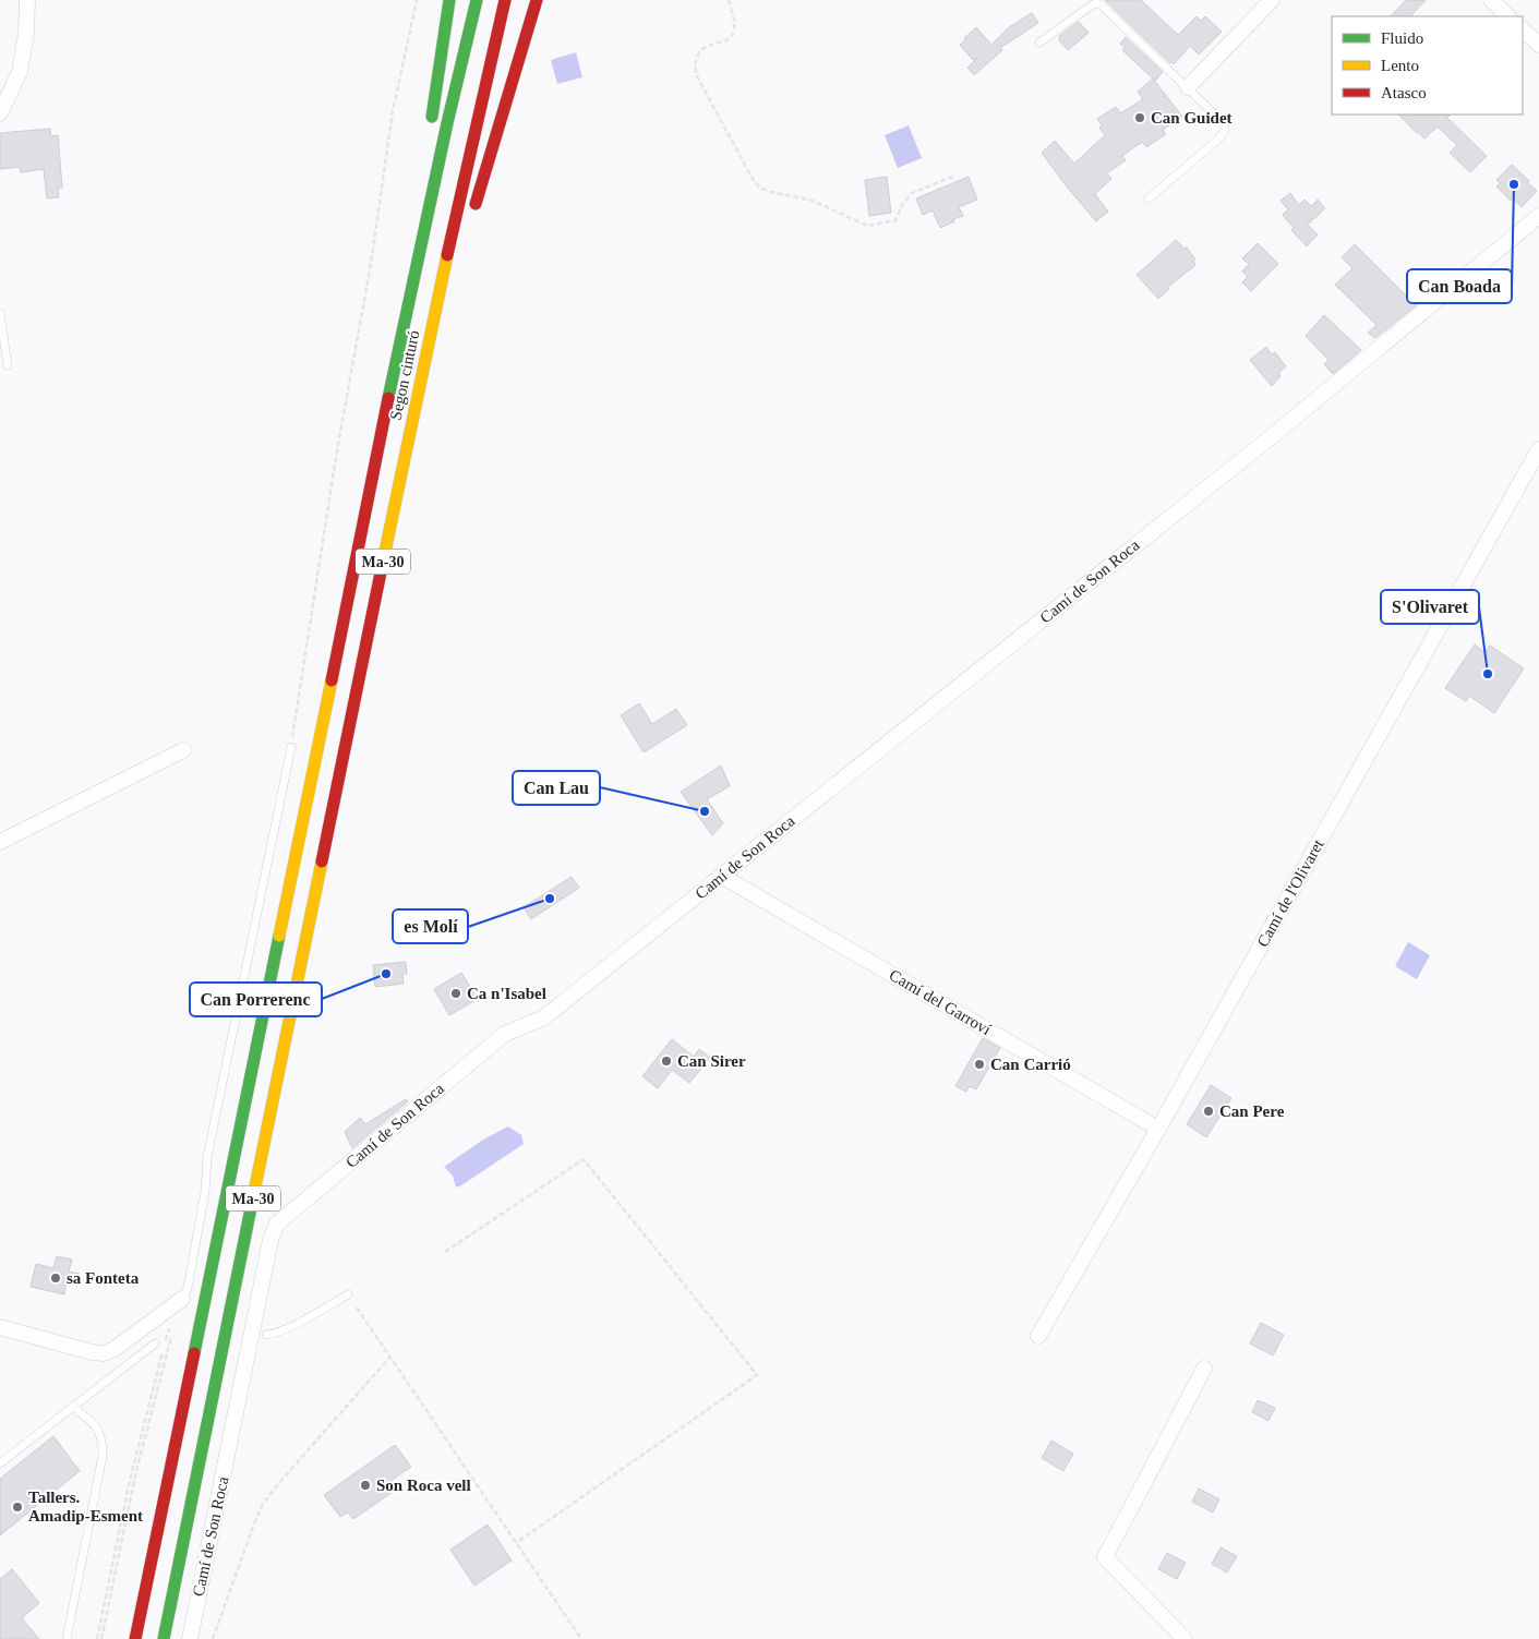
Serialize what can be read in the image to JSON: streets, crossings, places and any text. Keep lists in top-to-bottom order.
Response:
{
  "streets": {
    "highway": ["Segon cinturó", "Ma-30"],
    "street": ["Camí de Son Roca", "Camí de l'Olivaret", "Camí del Garroví"]
  },
  "crossings": [
    ["Camí de Son Roca", "Camí del Garroví"],
    ["Camí de l'Olivaret", "Camí del Garroví"]
  ],
  "places": [
    "Can Guidet",
    "Can Boada",
    "S'Olivaret",
    "Can Lau",
    "es Molí",
    "Can Porrerenc",
    "Ca n'Isabel",
    "Can Sirer",
    "Can Carrió",
    "Can Pere",
    "sa Fonteta",
    "Son Roca vell",
    "Tallers. Amadip-Esment"
  ],
  "legend": ["Fluido", "Lento", "Atasco"]
}
